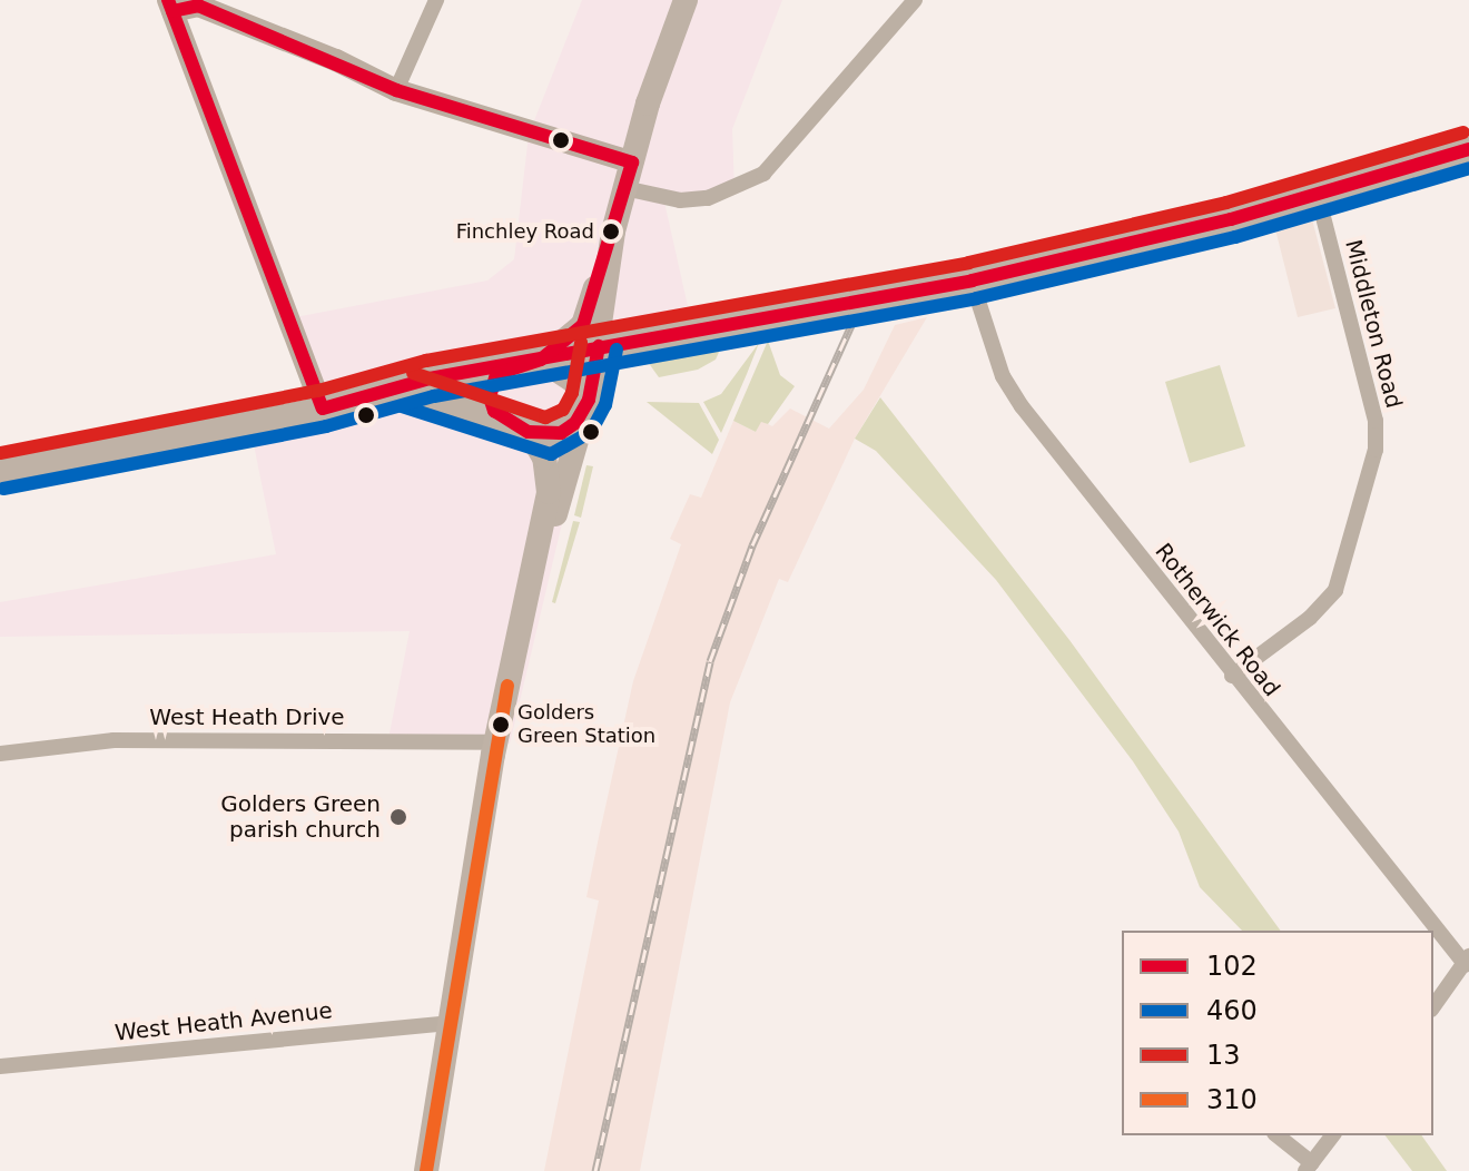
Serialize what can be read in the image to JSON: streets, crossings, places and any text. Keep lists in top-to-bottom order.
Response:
{
  "streets": {
    "street": [
      "Middleton Road",
      "Rotherwick Road",
      "West Heath Drive",
      "West Heath Avenue"
    ]
  },
  "crossings": [
    ["Middleton Road", "Rotherwick Road"]
  ],
  "places": ["Finchley Road", "Golders Green Station", "Golders Green parish church"],
  "lines": [
    "transit line 102",
    "transit line 13",
    "transit line 460",
    "transit line 310"
  ],
  "legend": [
    "102",
    "460",
    "13",
    "310"
  ]
}
